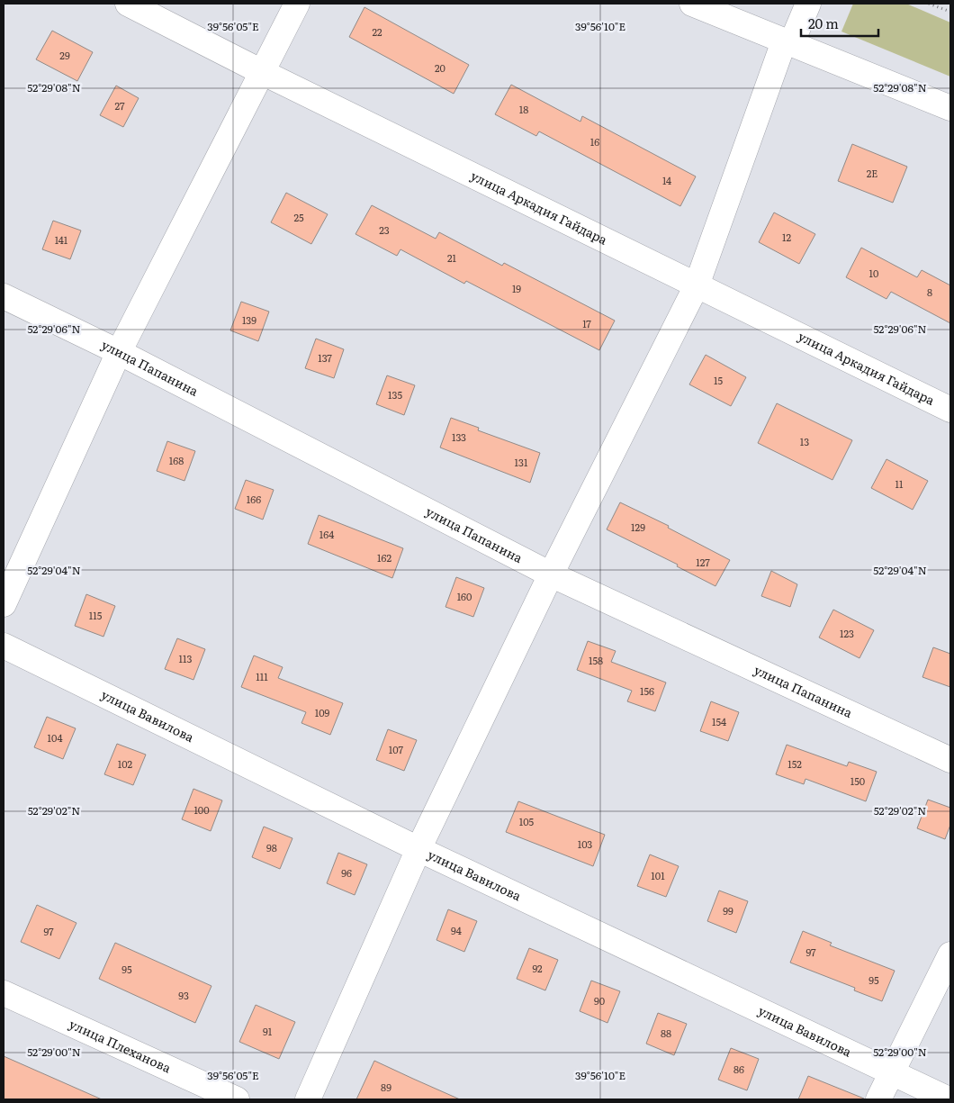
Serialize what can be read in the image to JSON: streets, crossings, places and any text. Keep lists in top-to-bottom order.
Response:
{
  "streets": {
    "street": [
      "улица Аркадия Гайдара",
      "улица Папанина",
      "улица Вавилова",
      "улица Плеханова"
    ]
  },
  "house_numbers": [
    "22",
    "29",
    "20",
    "27",
    "18",
    "16",
    "2Е",
    "14",
    "25",
    "23",
    "12",
    "141",
    "21",
    "10",
    "19",
    "8",
    "139",
    "17",
    "137",
    "15",
    "135",
    "133",
    "13",
    "168",
    "131",
    "11",
    "166",
    "129",
    "164",
    "162",
    "127",
    "160",
    "115",
    "123",
    "113",
    "158",
    "111",
    "156",
    "109",
    "154",
    "104",
    "107",
    "102",
    "152",
    "150",
    "100",
    "105",
    "103",
    "98",
    "96",
    "101",
    "99",
    "94",
    "97",
    "97",
    "92",
    "95",
    "95",
    "93",
    "90",
    "91",
    "88",
    "86",
    "89"
  ],
  "scale_bar": "20 m",
  "coordinates": [
    "39°56'05\"E",
    "39°56'10\"E",
    "52°29'08\"N",
    "52°29'06\"N",
    "52°29'04\"N",
    "52°29'02\"N",
    "52°29'00\"N"
  ]
}
